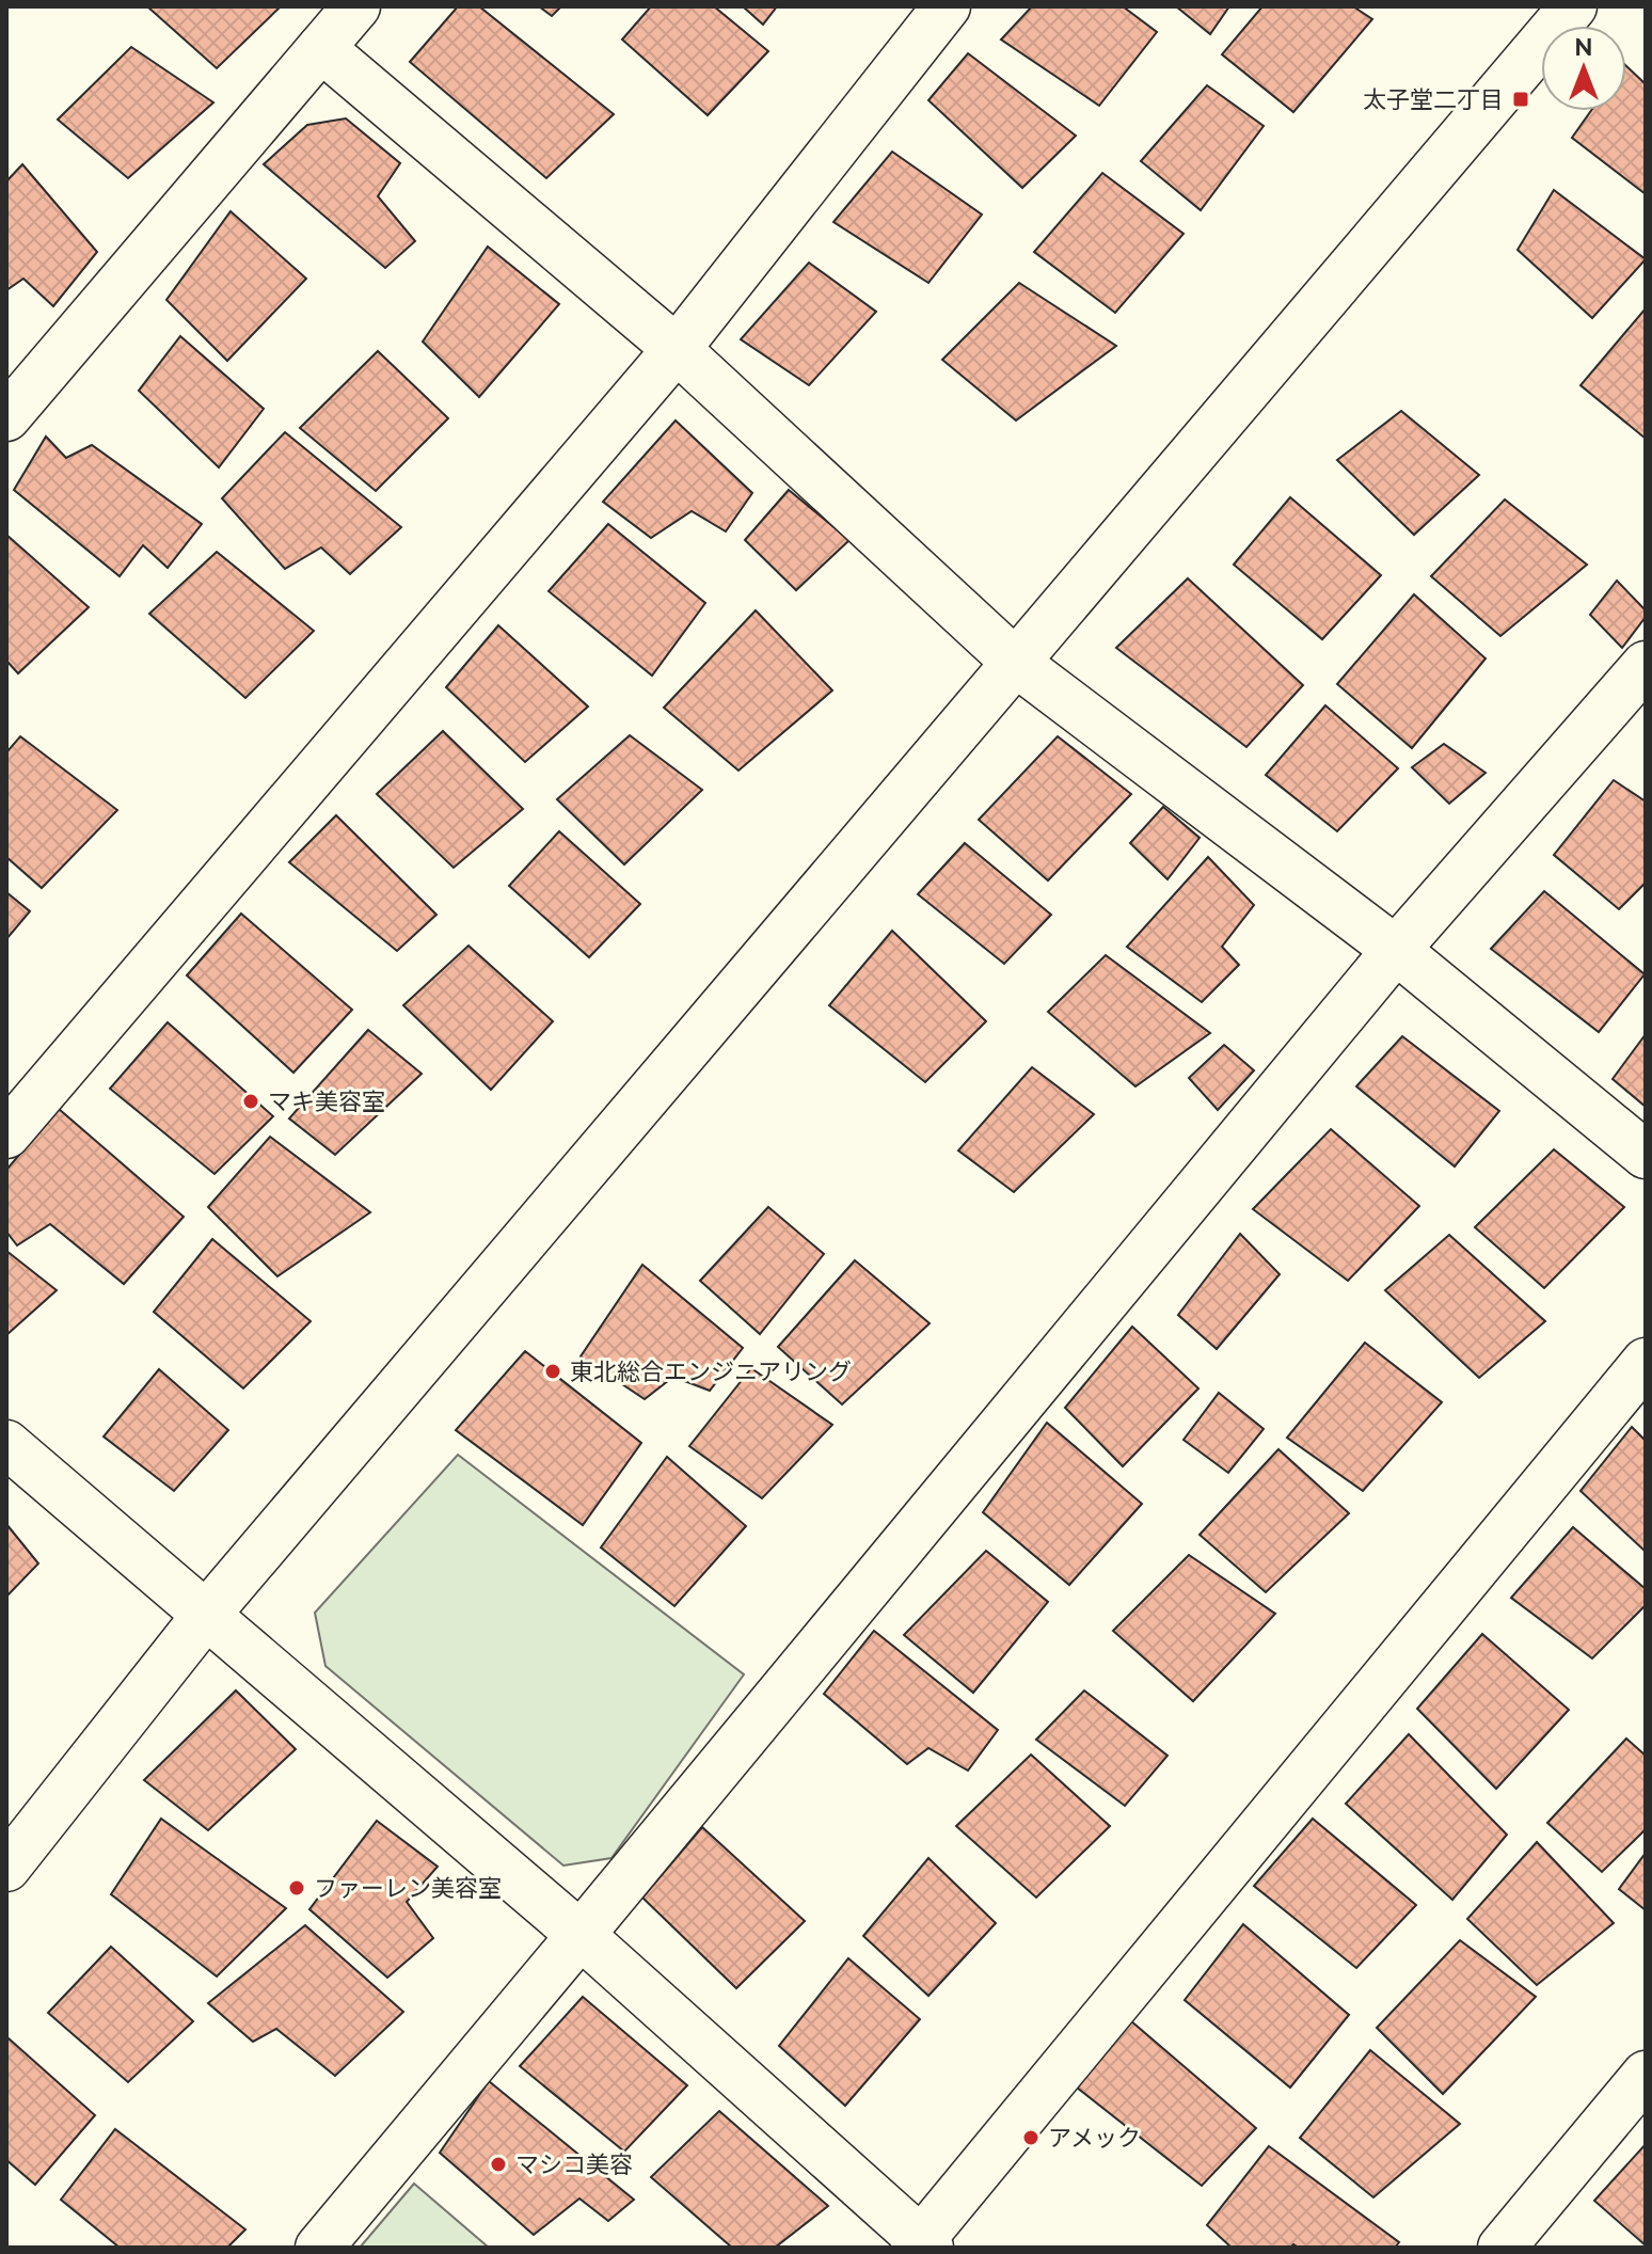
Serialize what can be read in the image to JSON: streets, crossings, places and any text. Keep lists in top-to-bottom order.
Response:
{
  "places": {
    "transit": ["太子堂二丁目"],
    "other": [
      "マキ美容室",
      "東北総合エンジニアリング",
      "ファーレン美容室",
      "アメック",
      "マシコ美容"
    ]
  },
  "north": "top"
}
